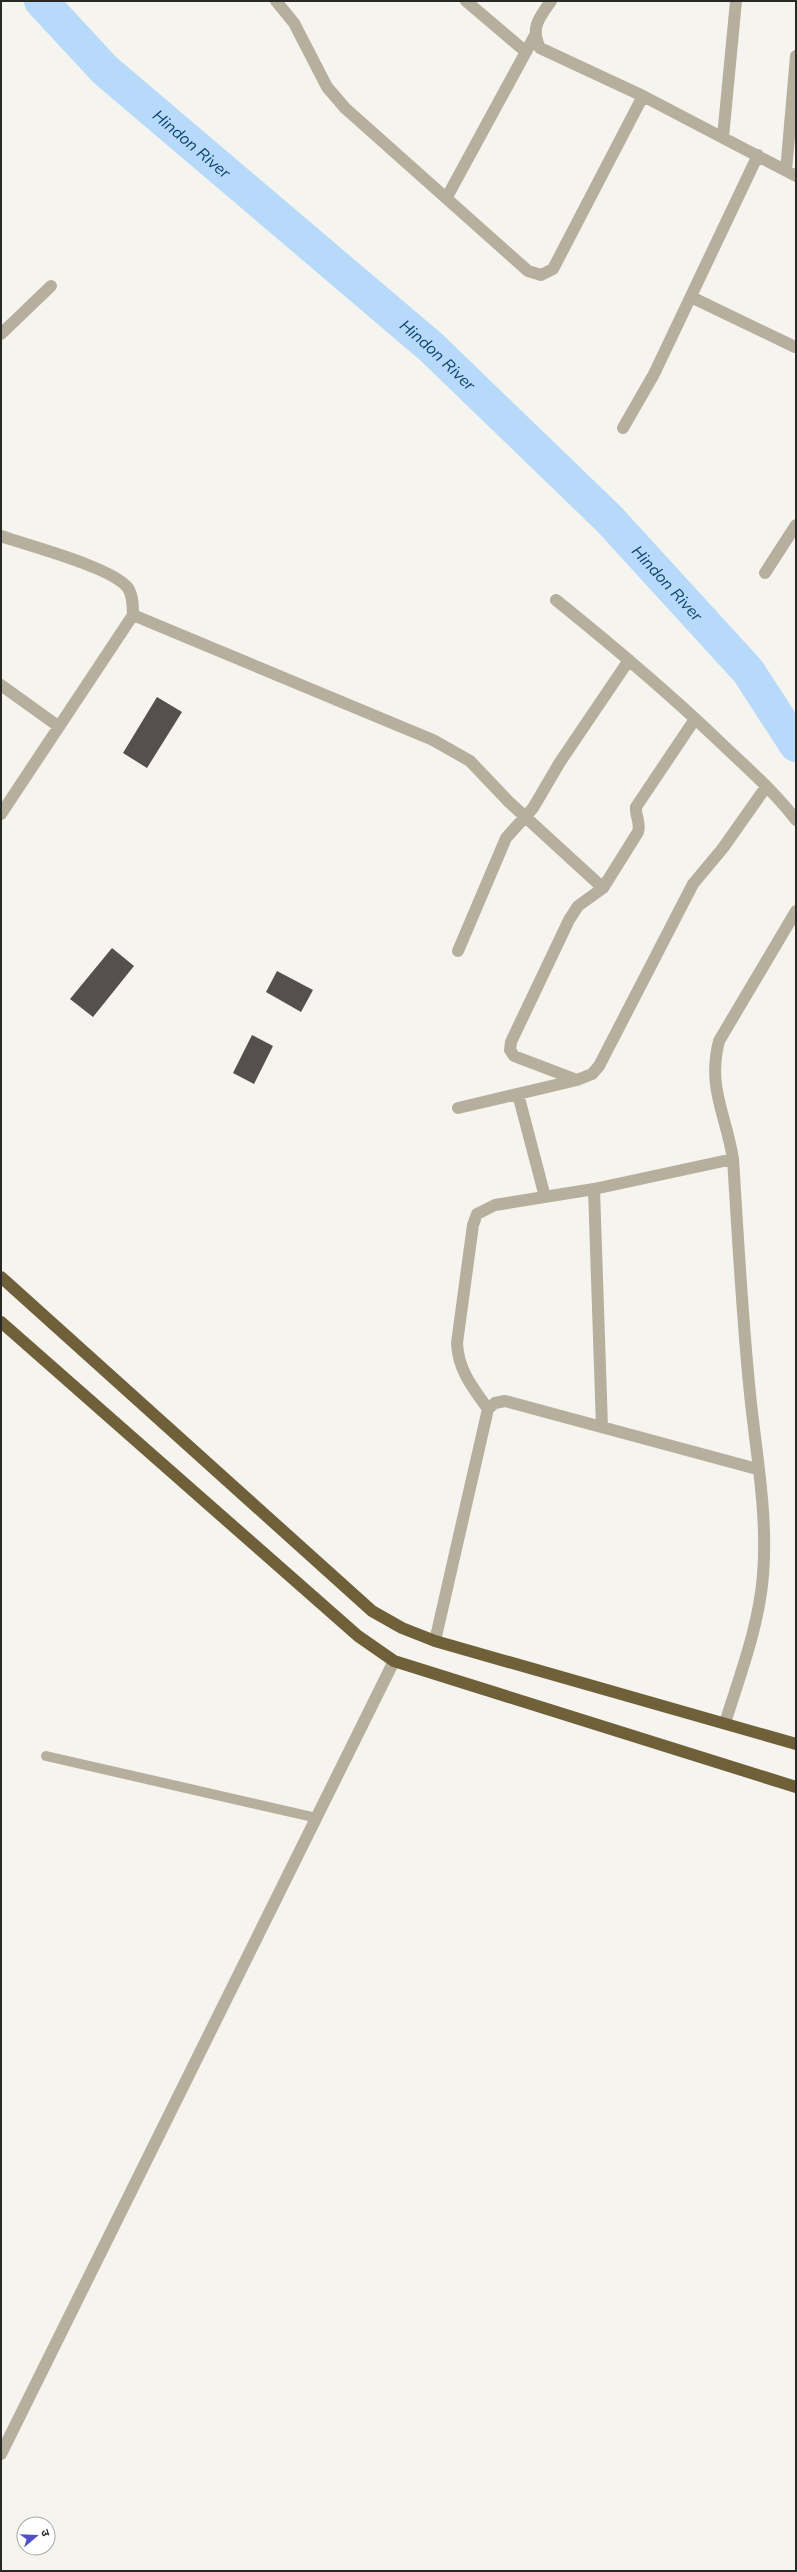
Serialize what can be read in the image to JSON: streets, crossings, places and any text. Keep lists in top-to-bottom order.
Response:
{
  "water": ["Hindon River"],
  "north": "right"
}
